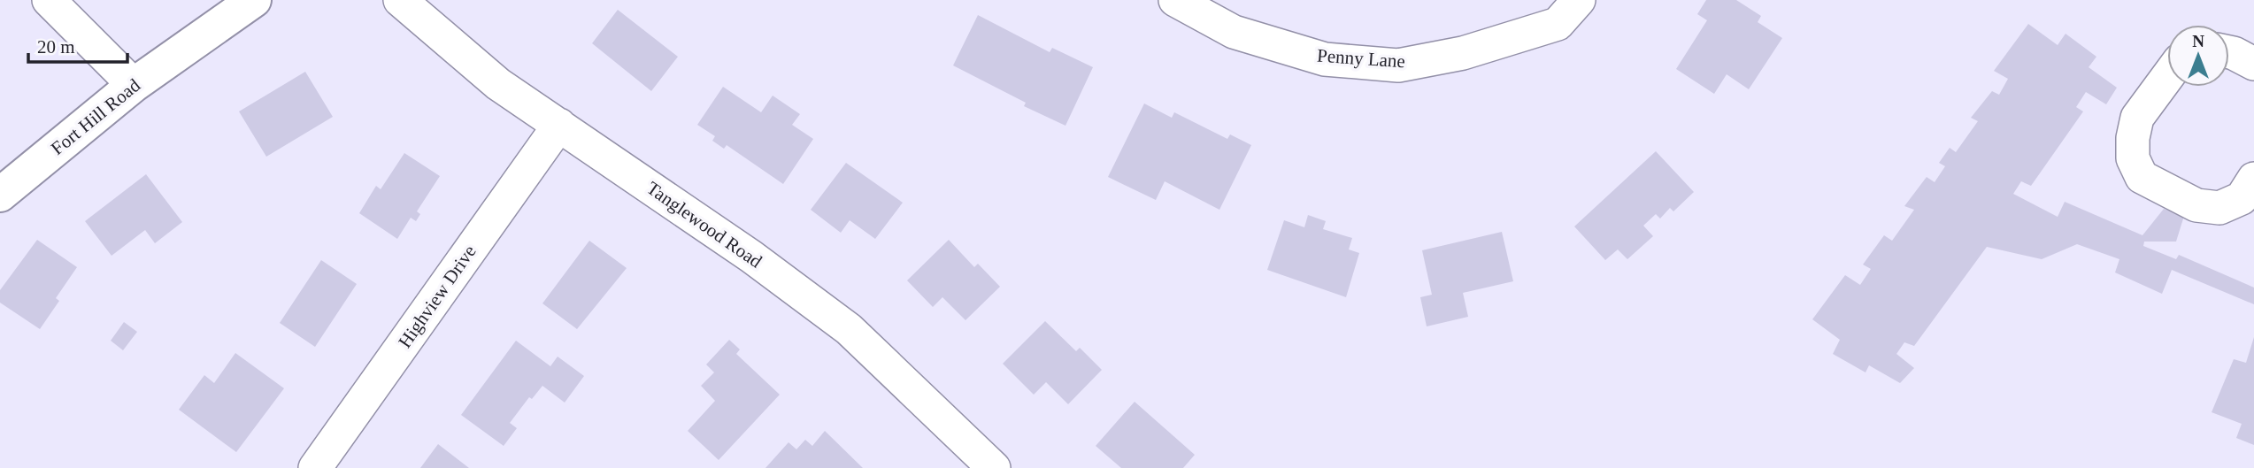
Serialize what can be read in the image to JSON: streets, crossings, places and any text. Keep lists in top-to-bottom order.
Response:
{
  "streets": {
    "street": [
      "Penny Lane",
      "Fort Hill Road",
      "Tanglewood Road",
      "Highview Drive"
    ]
  },
  "crossings": [
    ["Tanglewood Road", "Highview Drive"]
  ],
  "scale_bar": "20 m",
  "north": "top"
}
